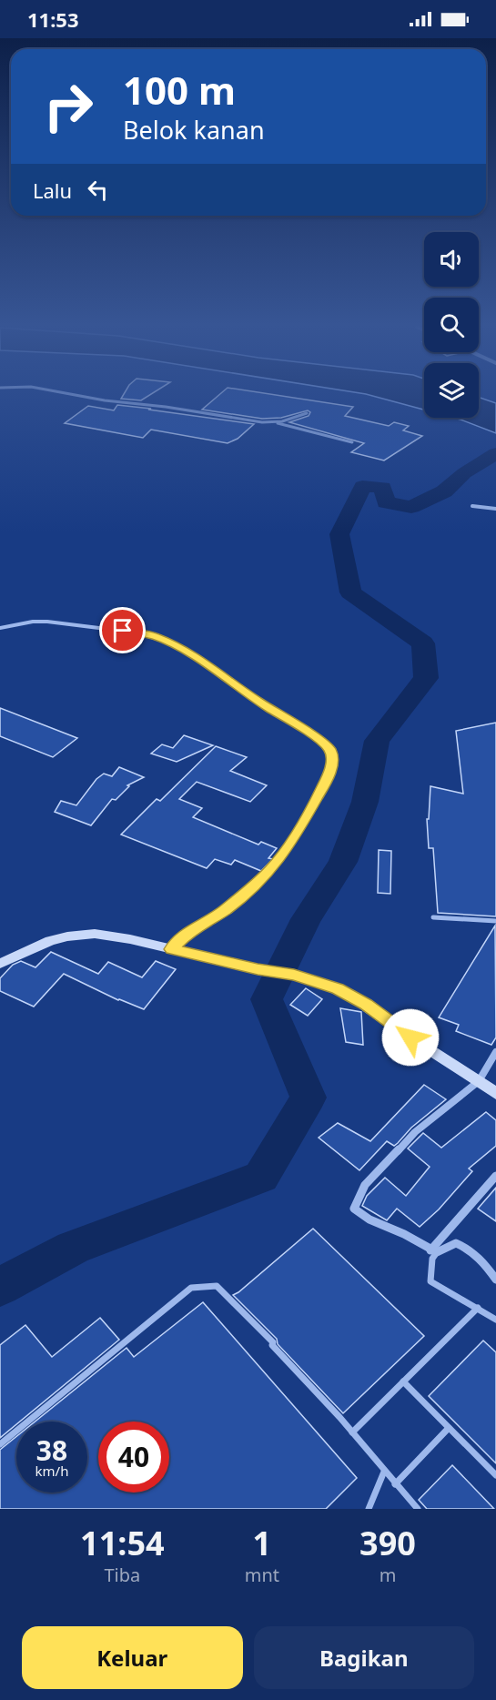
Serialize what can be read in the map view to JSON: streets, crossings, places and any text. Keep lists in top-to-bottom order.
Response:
{
  "page": {
    "status": "11:53",
    "turn": ["100 m", "Belok kanan"],
    "then": "Lalu",
    "speed": "38 km/h",
    "limit": "40",
    "eta": [
      "11:54",
      "Tiba",
      "1",
      "mnt",
      "390",
      "m"
    ],
    "buttons": ["Keluar", "Bagikan"]
  }
}
